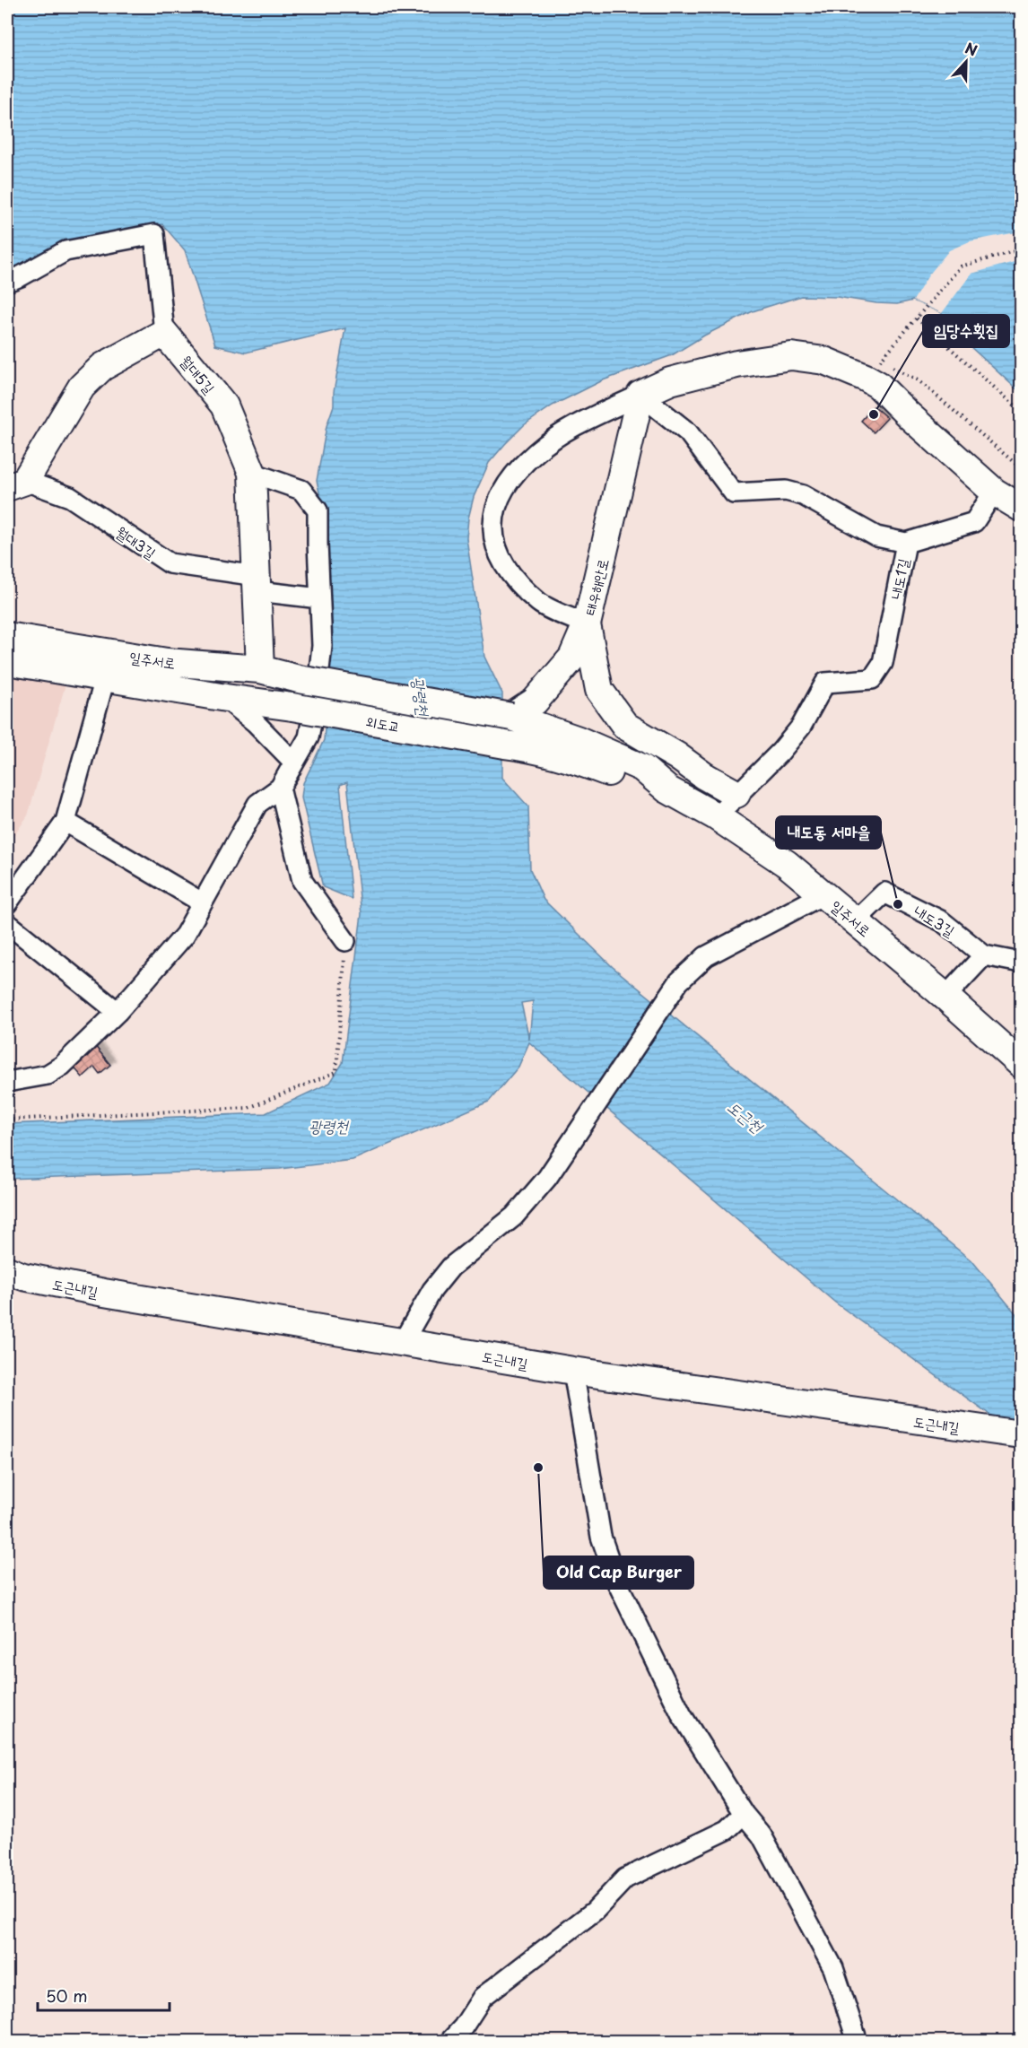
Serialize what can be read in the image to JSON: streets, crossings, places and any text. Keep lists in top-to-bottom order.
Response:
{
  "streets": {
    "street": [
      "월대5길",
      "월대3길",
      "내도1길",
      "태우해안로",
      "일주서로",
      "외도교",
      "내도3길",
      "도근내길"
    ]
  },
  "crossings": [
    ["월대5길", "월대3길"],
    ["월대5길", "일주서로"],
    ["내도1길", "태우해안로"],
    ["내도1길", "일주서로"],
    ["일주서로", "외도교"],
    ["일주서로", "내도3길"]
  ],
  "water": ["광령천", "도근천"],
  "places": ["임당수횟집", "내도동 서마을", "Old Cap Burger"],
  "scale_bar": "50 m",
  "north": "top"
}
